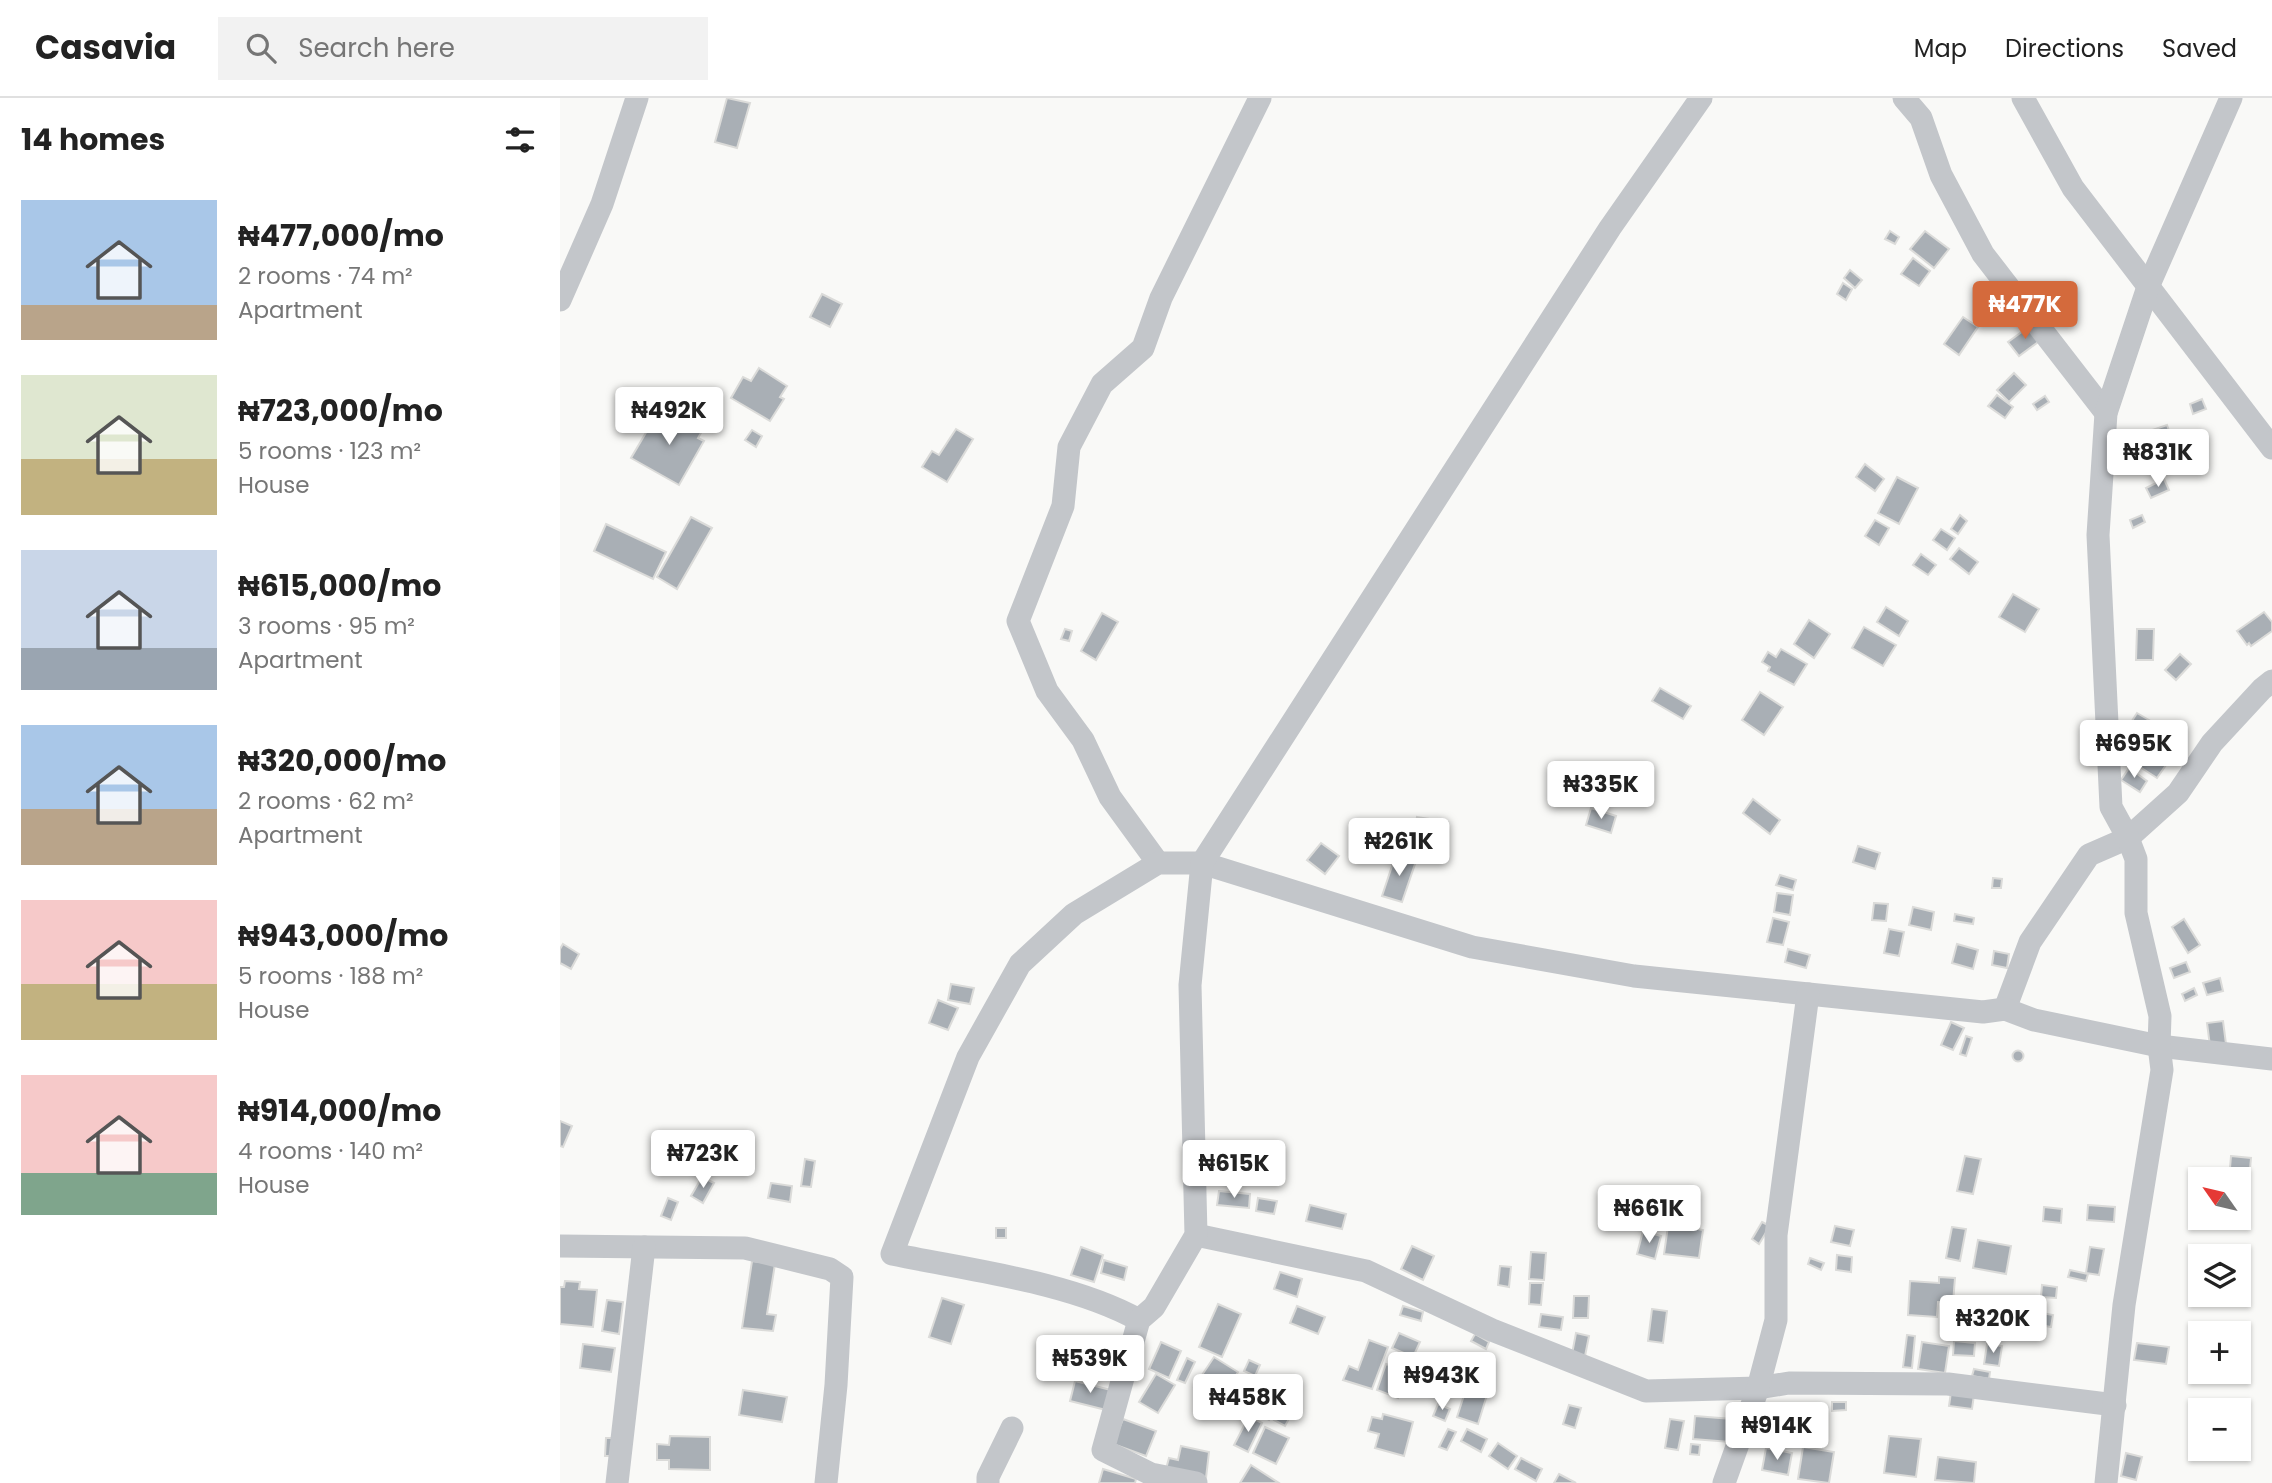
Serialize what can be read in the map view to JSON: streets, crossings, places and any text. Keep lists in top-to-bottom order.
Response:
{
  "north": "top left",
  "page": {
    "header": "Casavia",
    "search": "Search here",
    "nav": ["Map", "Directions", "Saved"],
    "heading": "14 homes",
    "list": [
      {
        "name": "₦477,000/mo",
        "note": "2 rooms · 74 m² · Apartment"
      },
      {
        "name": "₦723,000/mo",
        "note": "5 rooms · 123 m² · House"
      },
      {
        "name": "₦615,000/mo",
        "note": "3 rooms · 95 m² · Apartment"
      },
      {
        "name": "₦320,000/mo",
        "note": "2 rooms · 62 m² · Apartment"
      },
      {
        "name": "₦943,000/mo",
        "note": "5 rooms · 188 m² · House"
      },
      {
        "name": "₦914,000/mo",
        "note": "4 rooms · 140 m² · House"
      }
    ],
    "price": [
      "₦477K",
      "₦492K",
      "₦831K",
      "₦695K",
      "₦335K",
      "₦261K",
      "₦723K",
      "₦615K",
      "₦661K",
      "₦320K",
      "₦539K",
      "₦943K",
      "₦458K",
      "₦914K"
    ],
    "map_buttons": ["+", "−"]
  }
}
